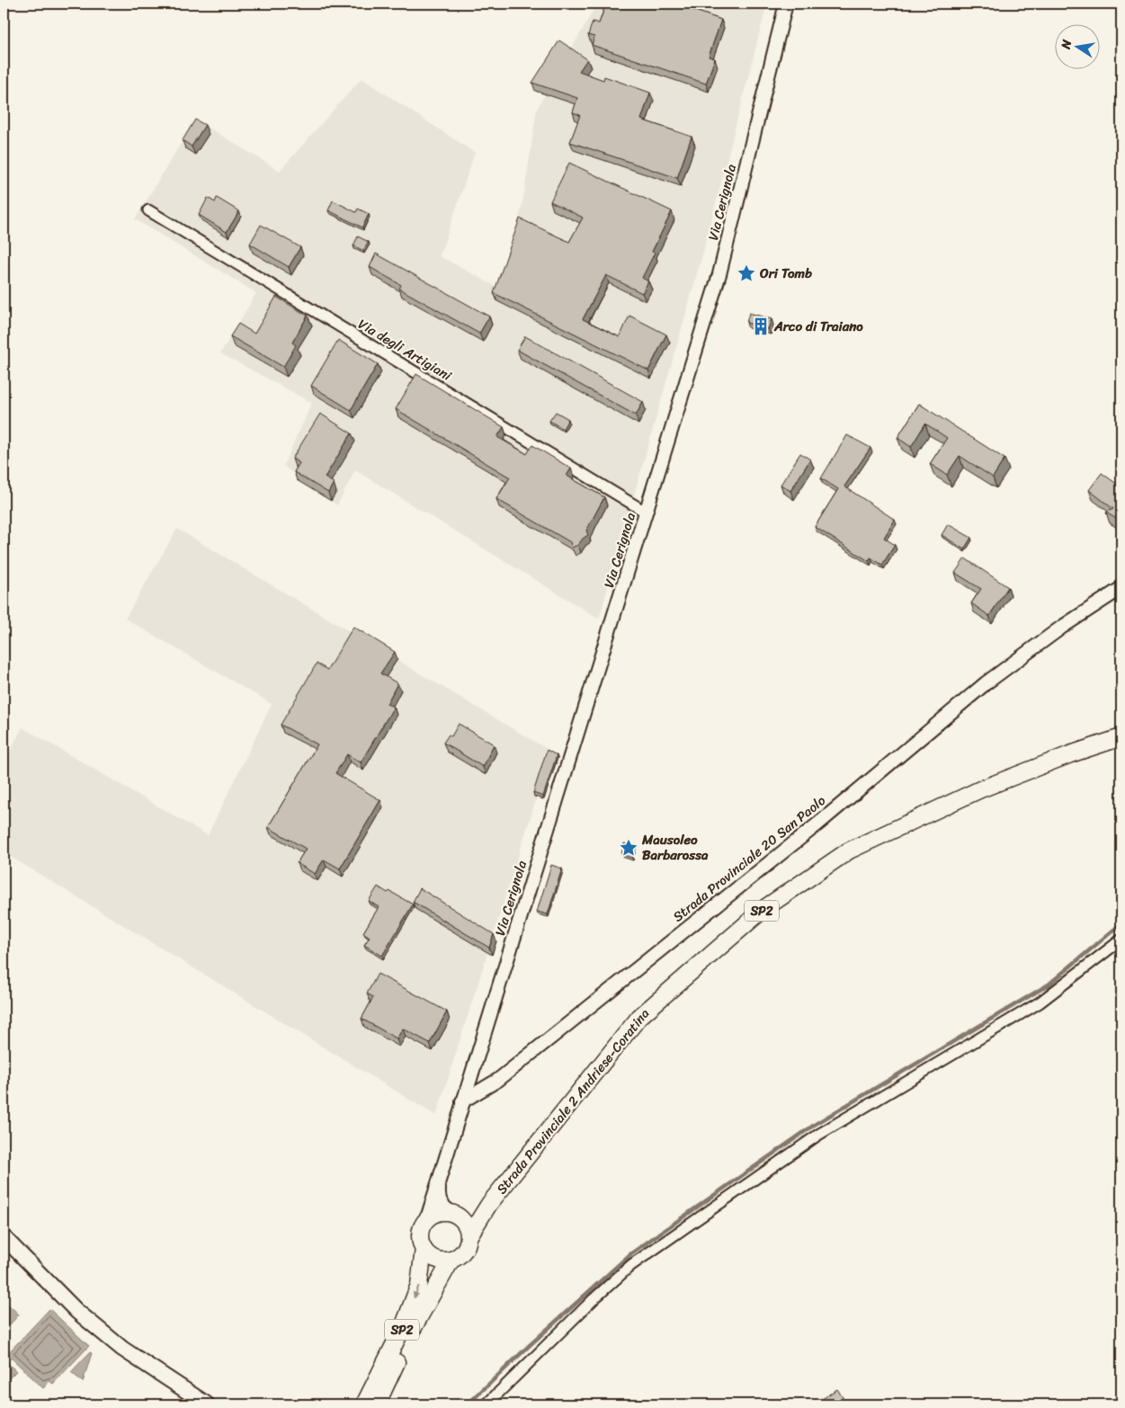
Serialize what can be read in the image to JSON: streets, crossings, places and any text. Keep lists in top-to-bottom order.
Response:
{
  "streets": {
    "main road": ["SP2", "Strada Provinciale 2 Andriese-Coratina"],
    "street": ["Via Cerignola", "Via degli Artigiani", "Strada Provinciale 20 San Paolo"]
  },
  "crossings": [
    ["Via Cerignola", "Via degli Artigiani"],
    ["Via Cerignola", "Strada Provinciale 20 San Paolo"],
    ["SP2", "Strada Provinciale 2 Andriese-Coratina"]
  ],
  "places": {
    "place": ["Ori Tomb", "Mausoleo Barbarossa"],
    "building": ["Arco di Traiano"]
  },
  "north": "left"
}
